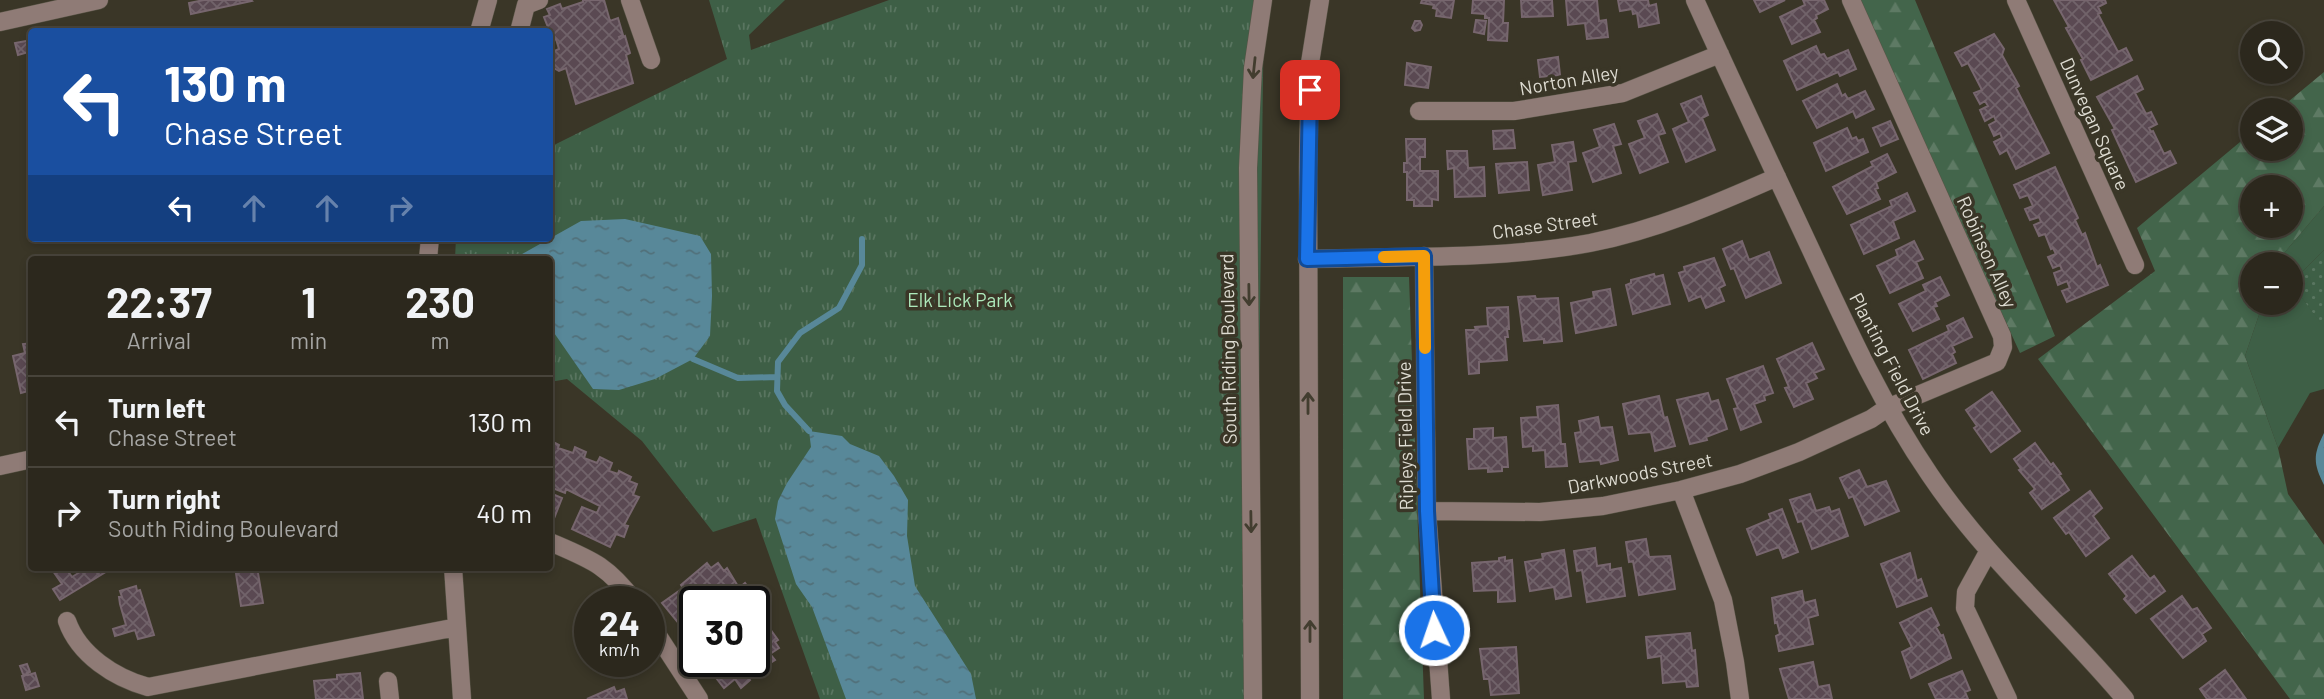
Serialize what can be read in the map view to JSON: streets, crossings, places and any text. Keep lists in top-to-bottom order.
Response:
{
  "streets": {
    "street": [
      "Norton Alley",
      "Dunvegan Square",
      "Chase Street",
      "Robinson Alley",
      "South Riding Boulevard",
      "Planting Field Drive",
      "Ripleys Field Drive",
      "Darkwoods Street"
    ]
  },
  "crossings": [
    ["Norton Alley", "Planting Field Drive"],
    ["Chase Street", "Planting Field Drive"],
    ["Chase Street", "Ripleys Field Drive"],
    ["Robinson Alley", "Planting Field Drive"],
    ["Robinson Alley", "Darkwoods Street"],
    ["Planting Field Drive", "Darkwoods Street"],
    ["Ripleys Field Drive", "Darkwoods Street"]
  ],
  "parks": ["Elk Lick Park"],
  "page": {
    "map_buttons": ["+", "−"],
    "turn": ["130 m", "Chase Street"],
    "eta": [
      "22:37",
      "Arrival",
      "1",
      "min",
      "230",
      "m"
    ],
    "list": [
      {
        "name": "Turn left",
        "note": "Chase Street",
        "value": "130 m"
      },
      {
        "name": "Turn right",
        "note": "South Riding Boulevard",
        "value": "40 m"
      }
    ],
    "speed": "24 km/h",
    "limit": "30"
  }
}
